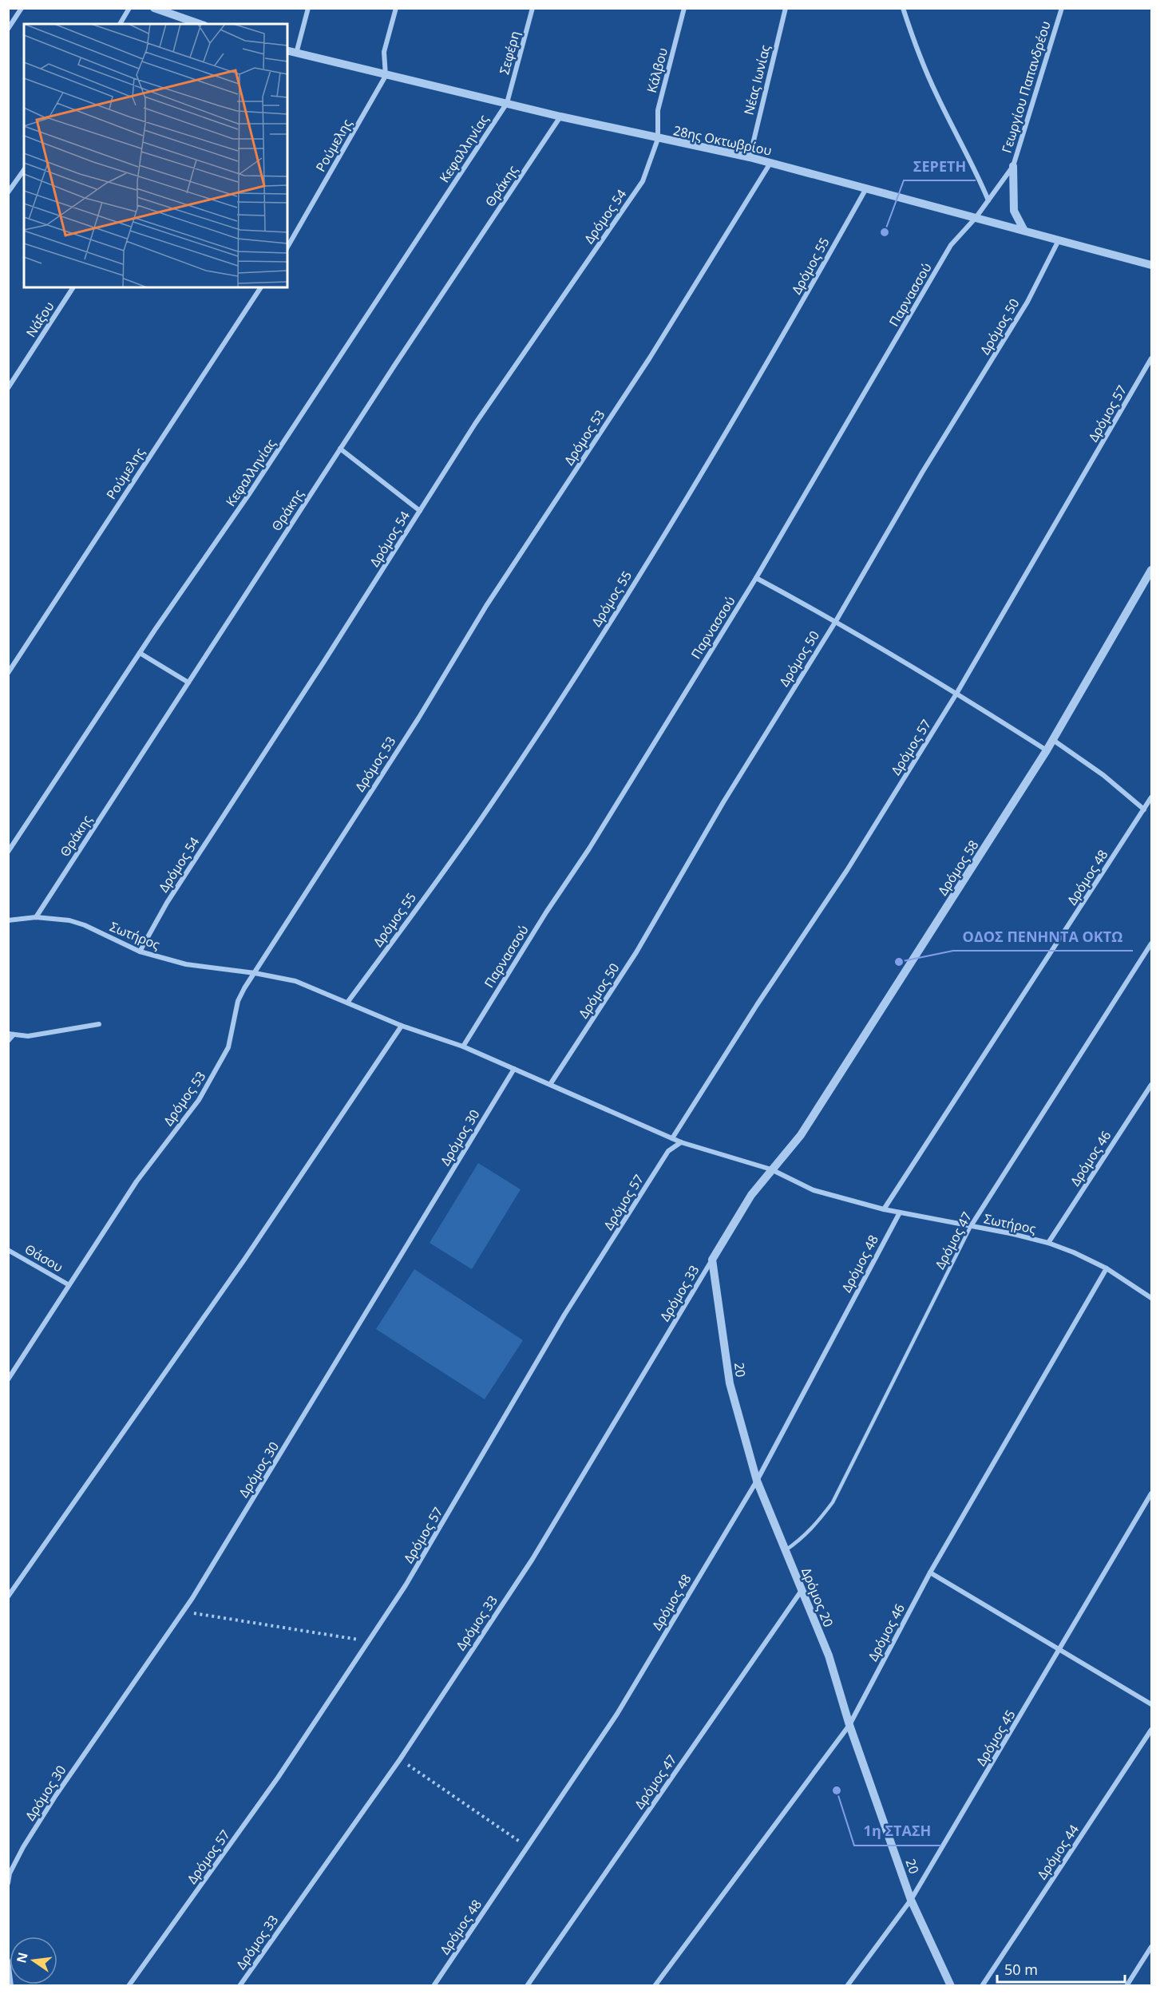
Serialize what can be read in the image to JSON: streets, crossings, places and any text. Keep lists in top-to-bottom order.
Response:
{
  "streets": {
    "street": [
      "Σεφέρη",
      "Κάλβου",
      "Νέας Ιωνίας",
      "Γεωργίου Παπανδρέου",
      "28ης Οκτωβρίου",
      "Ρούμελης",
      "Κεφαλληνίας",
      "Θράκης",
      "Δρόμος 54",
      "Δρόμος 55",
      "Παρνασσού",
      "Νάξου",
      "Δρόμος 50",
      "Δρόμος 57",
      "Δρόμος 53",
      "Δρόμος 58",
      "Δρόμος 48",
      "Σωτήρος",
      "Δρόμος 30",
      "Δρόμος 46",
      "Δρόμος 47",
      "Θάσου",
      "Δρόμος 33",
      "20",
      "Δρόμος 20",
      "Δρόμος 45",
      "Δρόμος 44"
    ]
  },
  "crossings": [
    ["Σεφέρη", "28ης Οκτωβρίου"],
    ["Σεφέρη", "Κεφαλληνίας"],
    ["Κάλβου", "28ης Οκτωβρίου"],
    ["Κάλβου", "Δρόμος 54"],
    ["Νέας Ιωνίας", "28ης Οκτωβρίου"],
    ["Γεωργίου Παπανδρέου", "28ης Οκτωβρίου"],
    ["Γεωργίου Παπανδρέου", "Παρνασσού"],
    ["28ης Οκτωβρίου", "Ρούμελης"],
    ["28ης Οκτωβρίου", "Κεφαλληνίας"],
    ["28ης Οκτωβρίου", "Θράκης"],
    ["28ης Οκτωβρίου", "Δρόμος 54"],
    ["28ης Οκτωβρίου", "Δρόμος 55"],
    ["28ης Οκτωβρίου", "Παρνασσού"],
    ["28ης Οκτωβρίου", "Δρόμος 50"],
    ["28ης Οκτωβρίου", "Δρόμος 53"],
    ["Θράκης", "Σωτήρος"],
    ["Δρόμος 54", "Σωτήρος"],
    ["Δρόμος 55", "Σωτήρος"],
    ["Παρνασσού", "Σωτήρος"],
    ["Δρόμος 50", "Σωτήρος"],
    ["Δρόμος 57", "Σωτήρος"],
    ["Δρόμος 53", "Σωτήρος"],
    ["Δρόμος 53", "Θάσου"],
    ["Δρόμος 58", "Σωτήρος"],
    ["Δρόμος 58", "Δρόμος 33"],
    ["Δρόμος 58", "20"],
    ["Δρόμος 48", "Σωτήρος"],
    ["Δρόμος 48", "20"],
    ["Δρόμος 48", "Δρόμος 20"],
    ["Σωτήρος", "Δρόμος 30"],
    ["Σωτήρος", "Δρόμος 46"],
    ["Σωτήρος", "Δρόμος 47"],
    ["Δρόμος 46", "20"],
    ["Δρόμος 46", "Δρόμος 20"],
    ["Δρόμος 47", "Δρόμος 20"],
    ["Δρόμος 33", "20"],
    ["20", "Δρόμος 20"],
    ["20", "Δρόμος 45"]
  ],
  "places": ["ΣΕΡΕΤΗ", "ΟΔΟΣ ΠΕΝΗΝΤΑ ΟΚΤΩ", "1η ΣΤΑΣΗ"],
  "scale_bar": "50 m",
  "north": "left"
}
